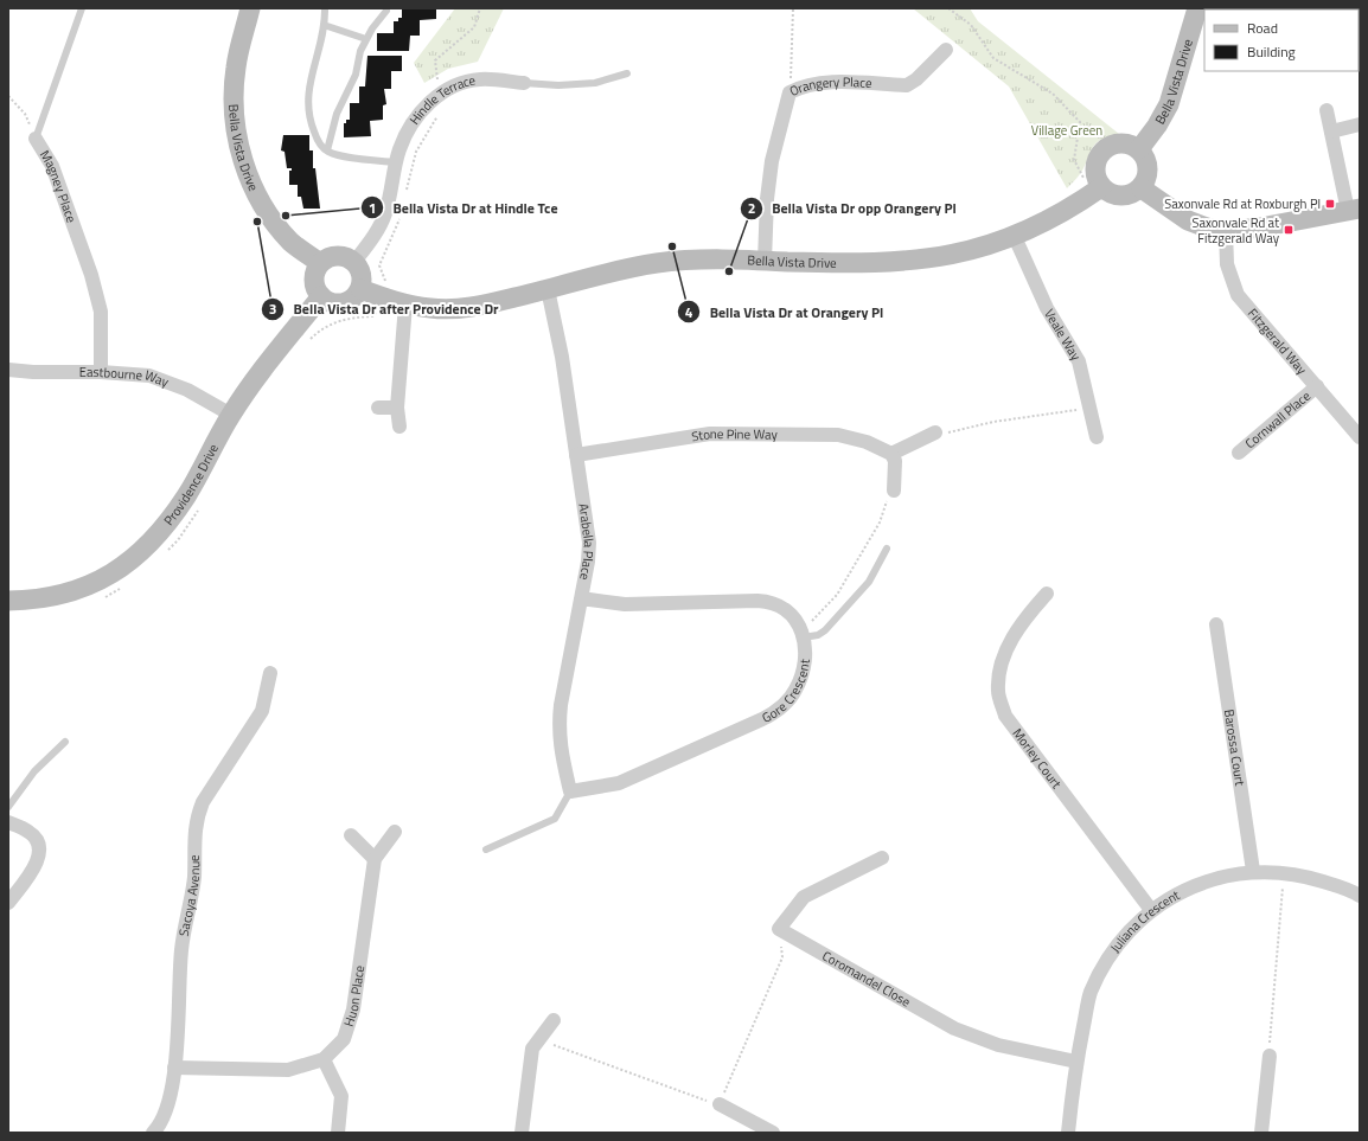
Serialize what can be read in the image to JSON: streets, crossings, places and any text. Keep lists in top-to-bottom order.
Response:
{
  "streets": {
    "street": [
      "Bella Vista Drive",
      "Orangery Place",
      "Hindle Terrace",
      "Magney Place",
      "Veale Way",
      "Fitzgerald Way",
      "Eastbourne Way",
      "Cornwall Place",
      "Stone Pine Way",
      "Providence Drive",
      "Arabella Place",
      "Gore Crescent",
      "Barossa Court",
      "Morley Court",
      "Sacoya Avenue",
      "Juliana Crescent",
      "Coromandel Close",
      "Huon Place"
    ]
  },
  "crossings": [
    ["Bella Vista Drive", "Orangery Place"],
    ["Bella Vista Drive", "Hindle Terrace"],
    ["Bella Vista Drive", "Veale Way"],
    ["Bella Vista Drive", "Providence Drive"],
    ["Bella Vista Drive", "Arabella Place"],
    ["Hindle Terrace", "Providence Drive"],
    ["Magney Place", "Eastbourne Way"],
    ["Fitzgerald Way", "Cornwall Place"],
    ["Eastbourne Way", "Providence Drive"],
    ["Stone Pine Way", "Arabella Place"],
    ["Arabella Place", "Gore Crescent"],
    ["Barossa Court", "Juliana Crescent"],
    ["Morley Court", "Juliana Crescent"],
    ["Sacoya Avenue", "Huon Place"],
    ["Juliana Crescent", "Coromandel Close"]
  ],
  "parks": ["Village Green"],
  "places": {
    "transit": ["Saxonvale Rd at Roxburgh Pl", "Saxonvale Rd at Fitzgerald Way"],
    "other": [
      "Bella Vista Dr at Hindle Tce",
      "Bella Vista Dr after Providence Dr",
      "Bella Vista Dr at Orangery Pl",
      "Bella Vista Dr opp Orangery Pl"
    ]
  },
  "legend": ["Road", "Building"]
}
